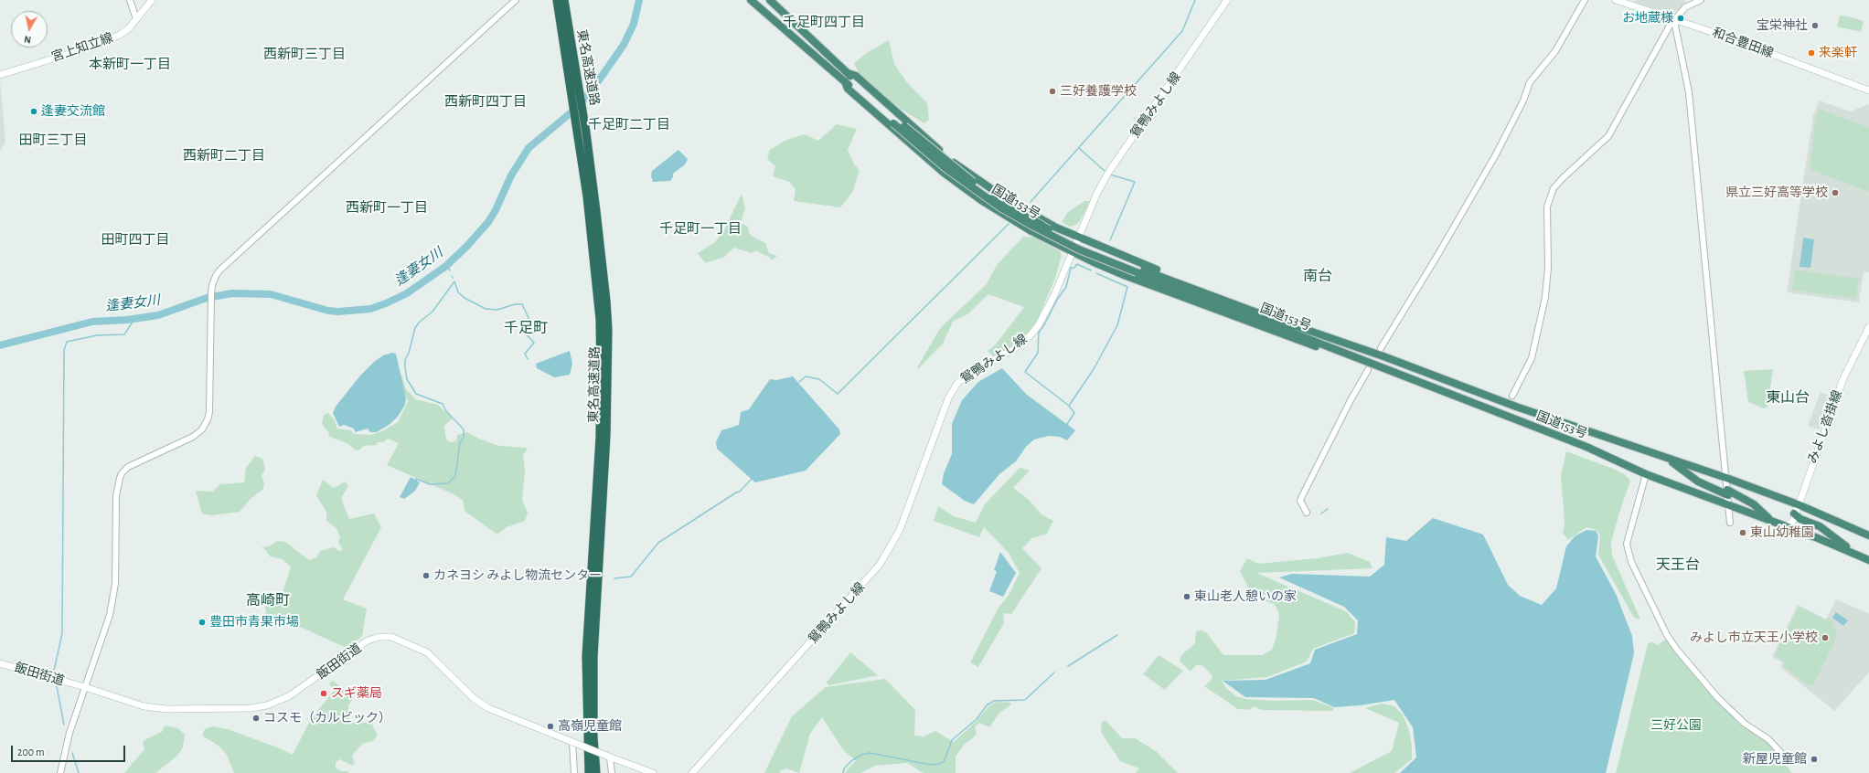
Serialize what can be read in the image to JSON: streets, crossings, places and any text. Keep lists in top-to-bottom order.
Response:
{
  "streets": {
    "highway": ["東名高速道路", "国道153号"],
    "main road": [
      "和合豊田線",
      "宮上知立線",
      "鴛鴨みよし線",
      "みよし沓掛線",
      "飯田街道"
    ]
  },
  "crossings": [
    ["国道153号", "みよし沓掛線"]
  ],
  "districts": [
    "千足町四丁目",
    "西新町三丁目",
    "本新町一丁目",
    "西新町四丁目",
    "千足町二丁目",
    "田町三丁目",
    "西新町二丁目",
    "西新町一丁目",
    "千足町一丁目",
    "田町四丁目",
    "南台",
    "千足町",
    "東山台",
    "天王台",
    "高崎町"
  ],
  "water": ["逢妻女川"],
  "parks": ["三好公園"],
  "places": [
    "お地蔵様",
    "宝栄神社",
    "来楽軒",
    "三好養護学校",
    "逢妻交流館",
    "県立三好高等学校",
    "東山幼稚園",
    "カネヨシ みよし物流センター",
    "東山老人憩いの家",
    "豊田市青果市場",
    "みよし市立天王小学校",
    "スギ薬局",
    "コスモ（カルビック）",
    "高嶺児童館",
    "新屋児童館"
  ],
  "scale_bar": "200 m",
  "north": "bottom"
}
